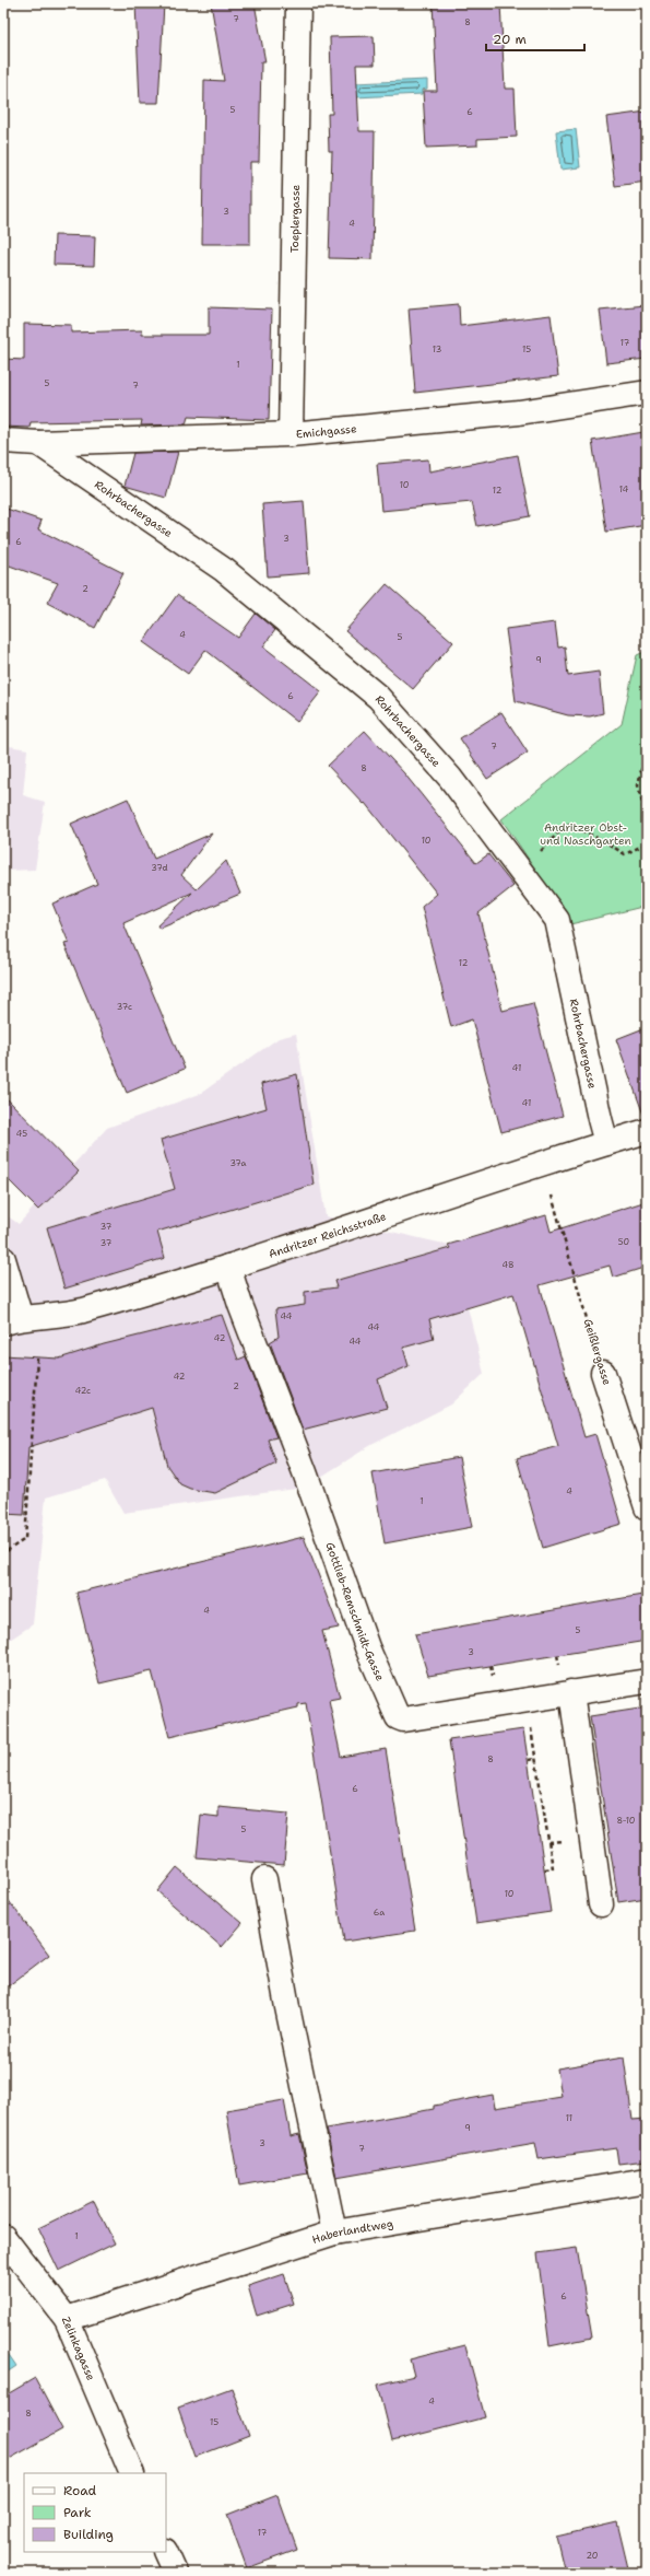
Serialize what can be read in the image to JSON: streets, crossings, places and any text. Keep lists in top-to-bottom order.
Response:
{
  "streets": {
    "street": [
      "Toeplergasse",
      "Emichgasse",
      "Rohrbachergasse",
      "Andritzer Reichsstraße",
      "Geißlergasse",
      "Gottlieb-Remschmidt-Gasse",
      "Haberlandtweg",
      "Zelinkagasse"
    ]
  },
  "crossings": [
    ["Toeplergasse", "Emichgasse"],
    ["Emichgasse", "Rohrbachergasse"],
    ["Rohrbachergasse", "Andritzer Reichsstraße"],
    ["Andritzer Reichsstraße", "Gottlieb-Remschmidt-Gasse"],
    ["Haberlandtweg", "Zelinkagasse"]
  ],
  "parks": ["Andritzer Obst- und Naschgarten"],
  "house_numbers": [
    "7",
    "8",
    "5",
    "6",
    "3",
    "4",
    "17",
    "13",
    "15",
    "1",
    "5",
    "7",
    "10",
    "14",
    "12",
    "3",
    "6",
    "2",
    "4",
    "5",
    "9",
    "6",
    "7",
    "8",
    "10",
    "37d",
    "12",
    "37c",
    "41",
    "41",
    "45",
    "37a",
    "37",
    "50",
    "37",
    "48",
    "44",
    "44",
    "42",
    "44",
    "42",
    "2",
    "42c",
    "4",
    "1",
    "4",
    "5",
    "3",
    "8",
    "6",
    "8-10",
    "5",
    "10",
    "6a",
    "11",
    "9",
    "3",
    "7",
    "1",
    "6",
    "4",
    "8",
    "15",
    "17",
    "20"
  ],
  "legend": ["Road", "Park", "Building"],
  "scale_bar": "20 m"
}
